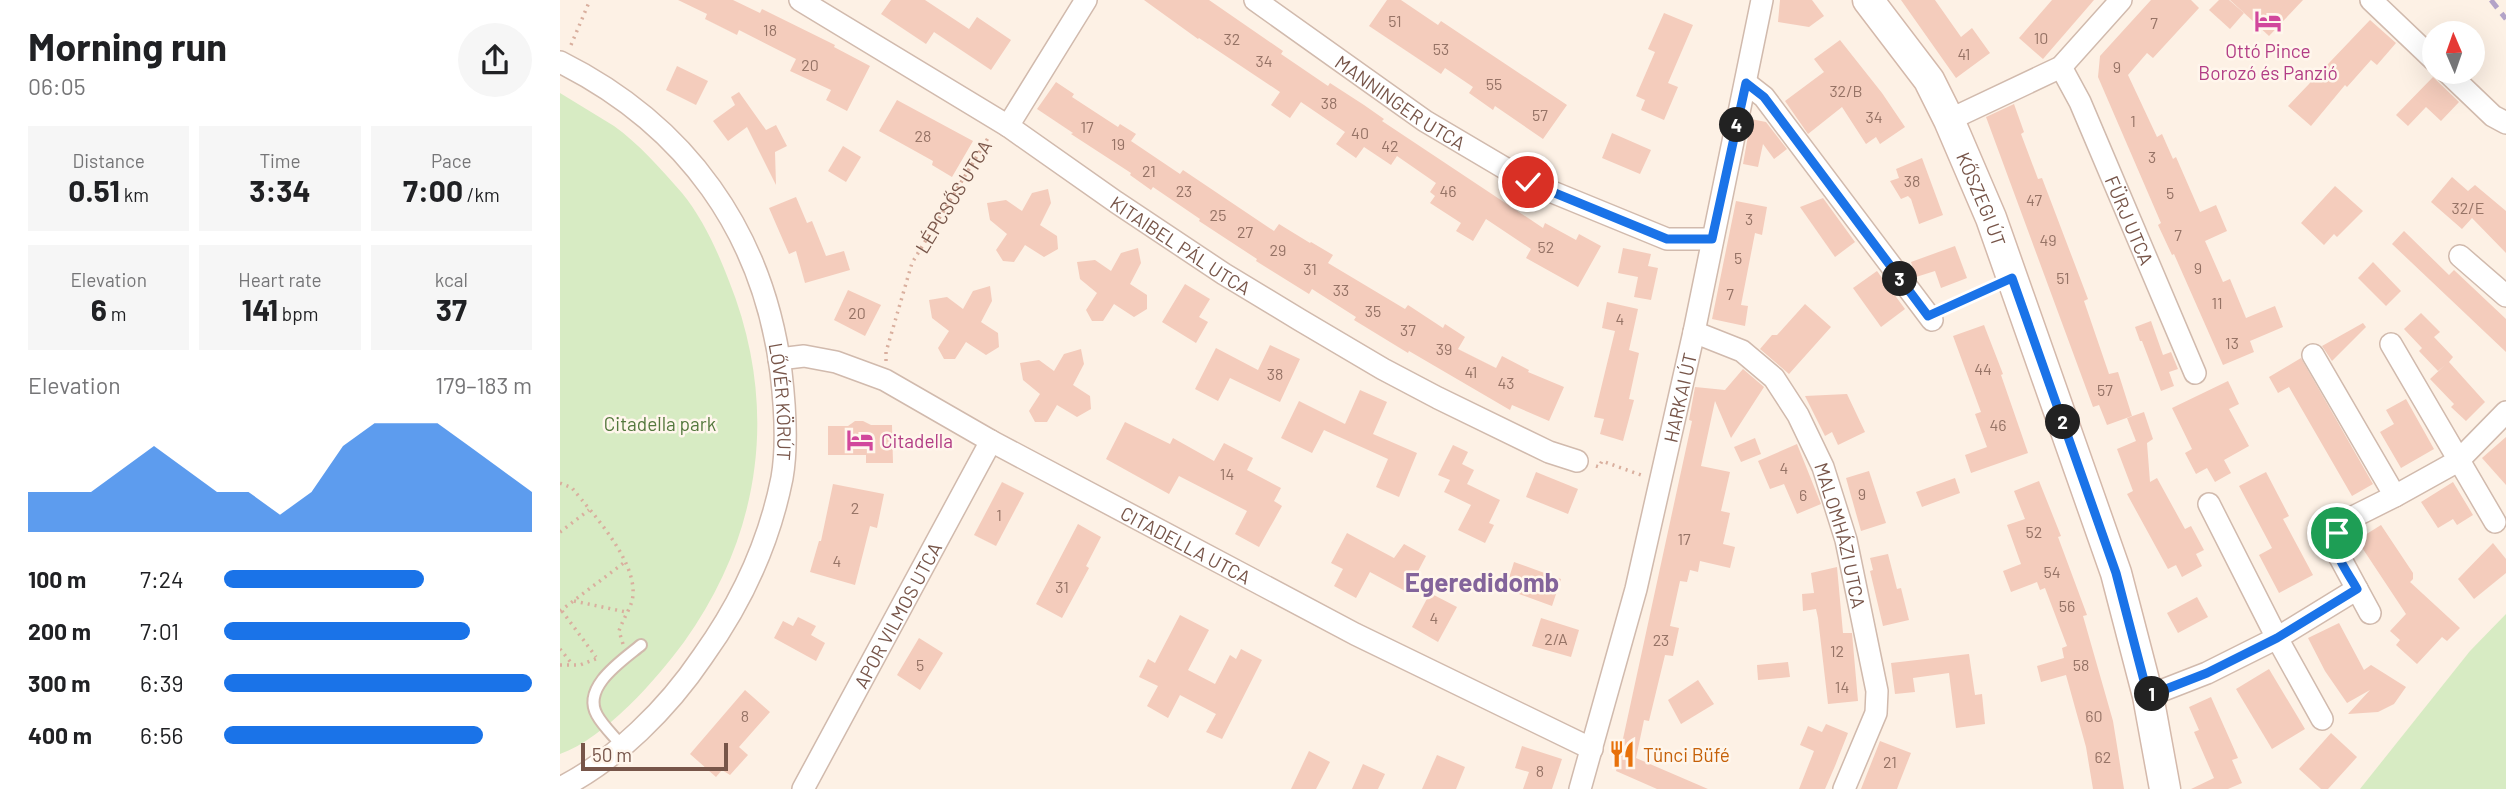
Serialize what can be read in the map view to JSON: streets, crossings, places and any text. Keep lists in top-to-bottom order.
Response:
{
  "streets": {
    "main road": ["KŐSZEGI ÚT"],
    "street": [
      "MANNINGER UTCA",
      "LÉPCSŐS UTCA",
      "FÜRJ UTCA",
      "KITAIBEL PÁL UTCA",
      "HARKAI ÚT",
      "LŐVÉR KÖRÚT",
      "MALOMHÁZI UTCA",
      "CITADELLA UTCA",
      "APOR VILMOS UTCA"
    ]
  },
  "crossings": [
    ["MANNINGER UTCA", "HARKAI ÚT"],
    ["LÉPCSŐS UTCA", "KITAIBEL PÁL UTCA"],
    ["LÉPCSŐS UTCA", "CITADELLA UTCA"],
    ["HARKAI ÚT", "MALOMHÁZI UTCA"],
    ["HARKAI ÚT", "CITADELLA UTCA"],
    ["LŐVÉR KÖRÚT", "CITADELLA UTCA"],
    ["CITADELLA UTCA", "APOR VILMOS UTCA"]
  ],
  "districts": ["Egeredidomb"],
  "parks": ["Citadella park"],
  "places": {
    "hotel": ["Ottó Pince Borozó és Panzió", "Citadella"],
    "restaurant": ["Tünci Büfé"]
  },
  "house_numbers": [
    "51",
    "7",
    "18",
    "10",
    "32",
    "53",
    "41",
    "34",
    "20",
    "9",
    "55",
    "32/B",
    "38",
    "57",
    "34",
    "1",
    "17",
    "40",
    "28",
    "19",
    "42",
    "3",
    "21",
    "38",
    "23",
    "46",
    "5",
    "47",
    "32/E",
    "25",
    "3",
    "27",
    "7",
    "49",
    "52",
    "29",
    "5",
    "9",
    "31",
    "51",
    "33",
    "7",
    "11",
    "35",
    "20",
    "4",
    "37",
    "13",
    "39",
    "44",
    "41",
    "38",
    "43",
    "57",
    "46",
    "4",
    "14",
    "9",
    "6",
    "2",
    "1",
    "52",
    "17",
    "4",
    "54",
    "31",
    "56",
    "4",
    "2/A",
    "23",
    "12",
    "5",
    "58",
    "14",
    "8",
    "60",
    "62",
    "21",
    "8"
  ],
  "scale_bar": "50 m",
  "north": "top",
  "page": {
    "heading": ["Morning run", "06:05"],
    "pins": [
      "4",
      "3",
      "2",
      "1"
    ],
    "stats": [
      ["Distance", "0.51 km"],
      ["Time", "3:34"],
      ["Pace", "7:00 /km"],
      ["Elevation", "6 m"],
      ["Heart rate", "141 bpm"],
      ["kcal", "37"]
    ],
    "chart": ["Elevation", "179–183 m"],
    "list": [
      {
        "name": "100 m",
        "note": "7:24"
      },
      {
        "name": "200 m",
        "note": "7:01"
      },
      {
        "name": "300 m",
        "note": "6:39"
      },
      {
        "name": "400 m",
        "note": "6:56"
      }
    ],
    "scale": "50 m"
  }
}
